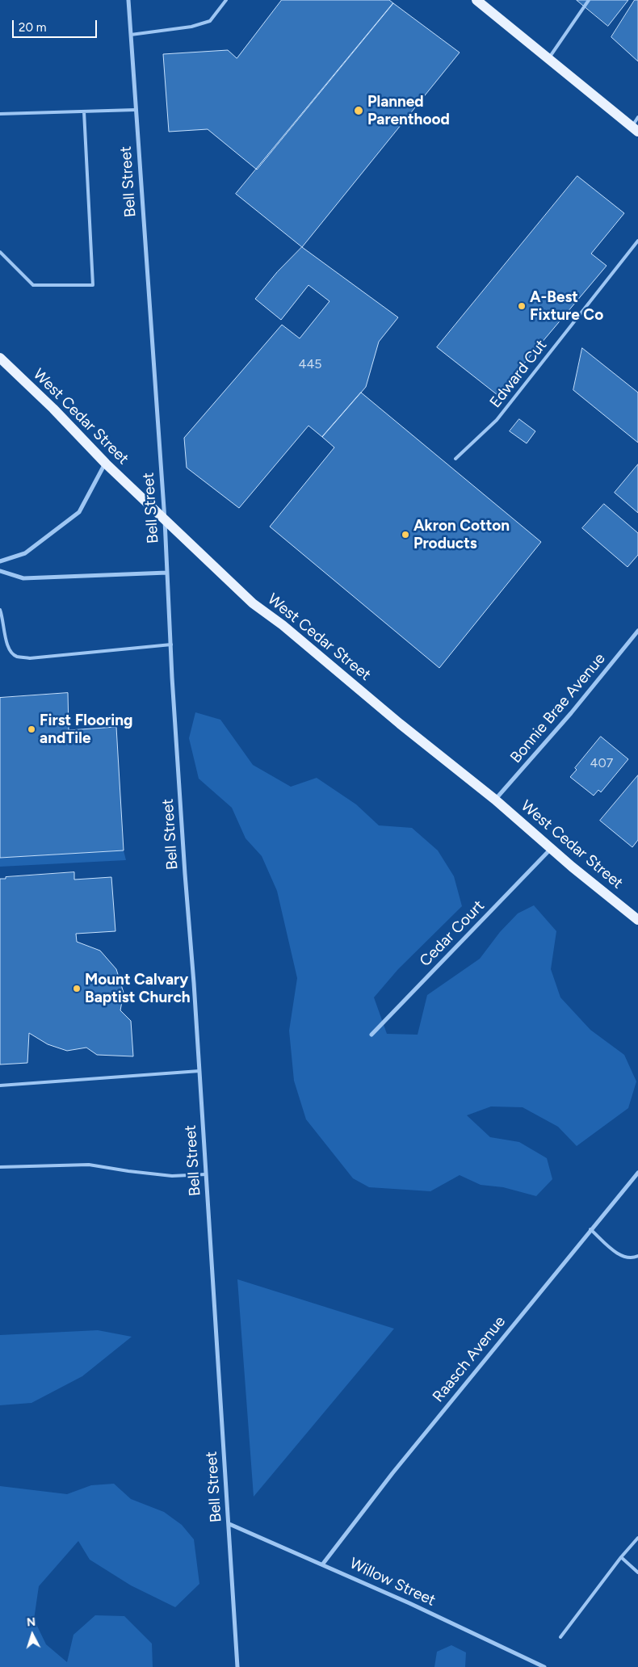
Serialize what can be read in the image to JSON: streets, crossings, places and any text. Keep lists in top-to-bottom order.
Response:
{
  "streets": {
    "main road": ["West Cedar Street"],
    "street": [
      "Bell Street",
      "Bonnie Brae Avenue",
      "Cedar Court",
      "Raasch Avenue",
      "Willow Street"
    ],
    "lane": ["Edward Cut"]
  },
  "crossings": [
    ["Bell Street", "West Cedar Street"],
    ["Bell Street", "Willow Street"],
    ["West Cedar Street", "Bonnie Brae Avenue"],
    ["West Cedar Street", "Cedar Court"],
    ["Raasch Avenue", "Willow Street"]
  ],
  "places": [
    "Planned Parenthood",
    "A-Best Fixture Co",
    "Akron Cotton Products",
    "First Flooring andTile",
    "Mount Calvary Baptist Church"
  ],
  "house_numbers": ["445", "407"],
  "scale_bar": "20 m",
  "north": "top"
}
